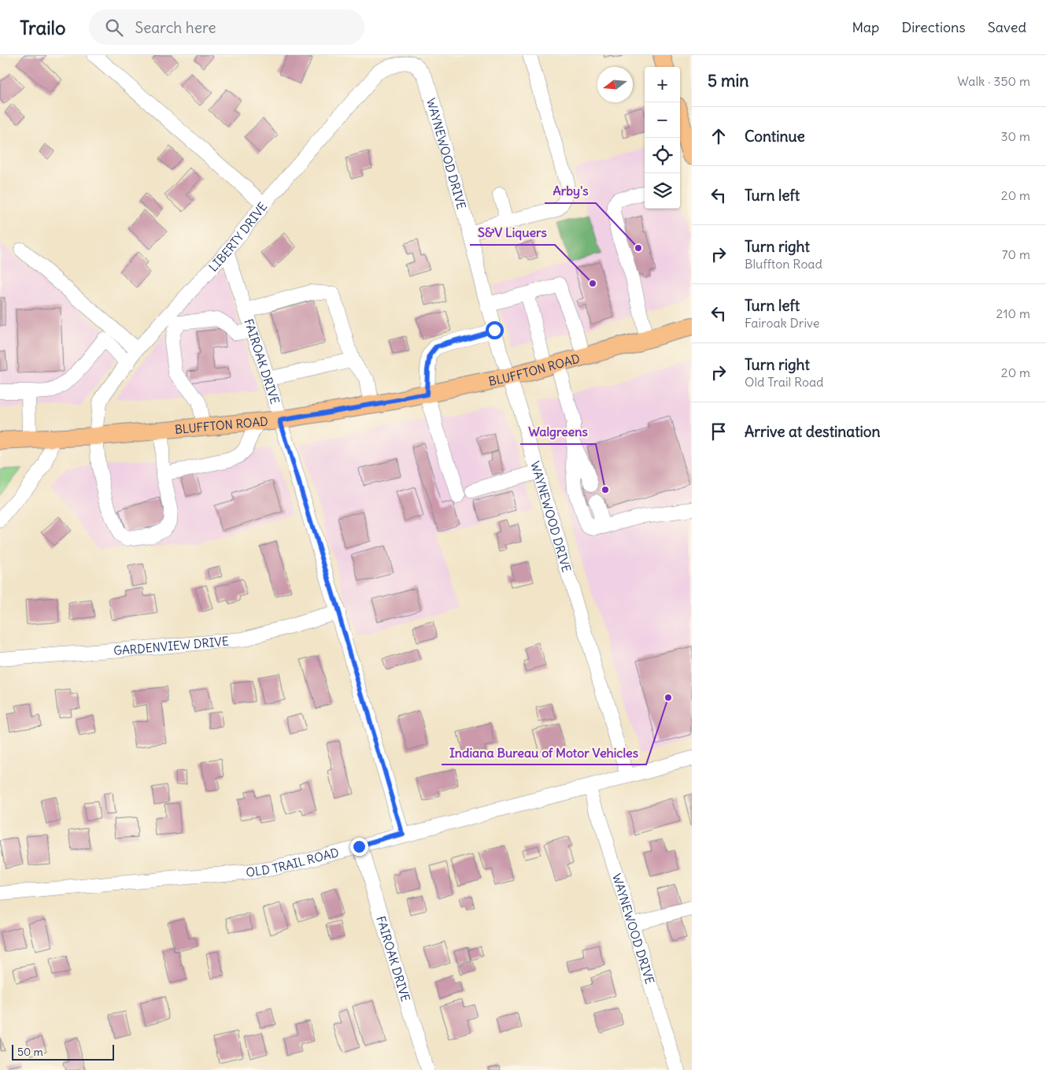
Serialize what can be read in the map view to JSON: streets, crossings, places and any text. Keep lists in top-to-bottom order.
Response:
{
  "streets": {
    "main road": ["BLUFFTON ROAD"],
    "street": [
      "WAYNEWOOD DRIVE",
      "LIBERTY DRIVE",
      "FAIROAK DRIVE",
      "GARDENVIEW DRIVE",
      "OLD TRAIL ROAD"
    ]
  },
  "crossings": [
    ["WAYNEWOOD DRIVE", "LIBERTY DRIVE"],
    ["WAYNEWOOD DRIVE", "BLUFFTON ROAD"],
    ["WAYNEWOOD DRIVE", "OLD TRAIL ROAD"],
    ["LIBERTY DRIVE", "FAIROAK DRIVE"],
    ["LIBERTY DRIVE", "BLUFFTON ROAD"],
    ["FAIROAK DRIVE", "BLUFFTON ROAD"],
    ["FAIROAK DRIVE", "GARDENVIEW DRIVE"],
    ["FAIROAK DRIVE", "OLD TRAIL ROAD"]
  ],
  "places": [
    "Arby's",
    "S&V Liquers",
    "Walgreens",
    "Indiana Bureau of Motor Vehicles"
  ],
  "scale_bar": "50 m",
  "north": "left",
  "page": {
    "header": "Trailo",
    "search": "Search here",
    "nav": ["Map", "Directions", "Saved"],
    "heading": ["5 min", "Walk · 350 m"],
    "map_buttons": ["+", "−"],
    "list": [
      ["Continue", "30 m"],
      ["Turn left", "20 m"],
      ["Turn right", "Bluffton Road", "70 m"],
      ["Turn left", "Fairoak Drive", "210 m"],
      ["Turn right", "Old Trail Road", "20 m"],
      "Arrive at destination"
    ],
    "scale": "50 m"
  }
}
